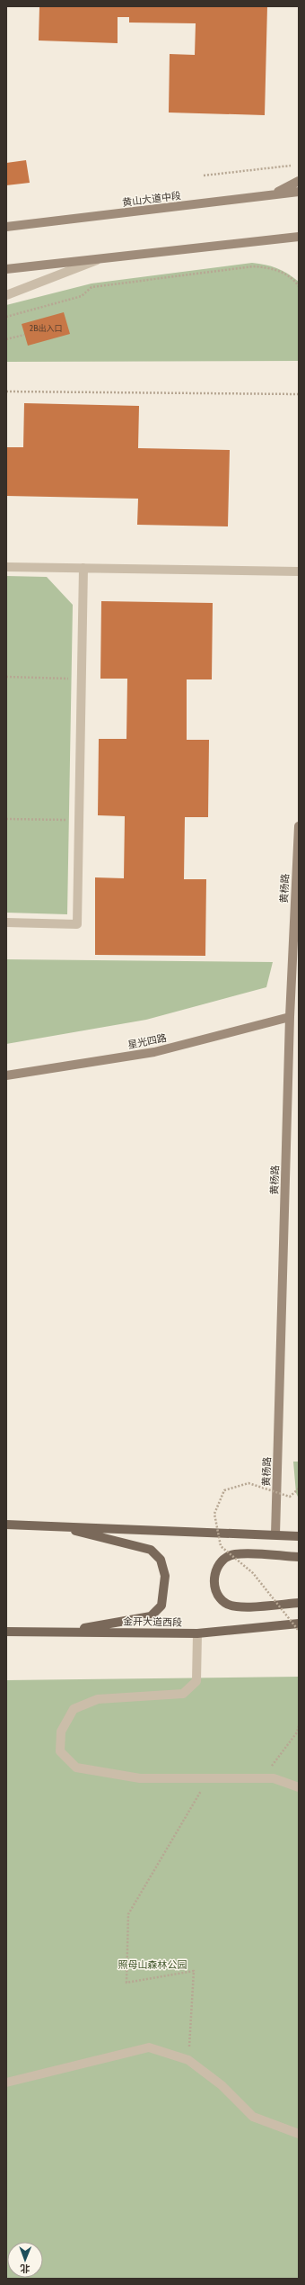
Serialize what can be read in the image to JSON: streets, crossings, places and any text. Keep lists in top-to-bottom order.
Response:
{
  "streets": {
    "main road": ["金开大道西段"],
    "street": ["黄山大道中段", "黄杨路", "星光四路"]
  },
  "crossings": [
    ["黄杨路", "星光四路"]
  ],
  "parks": ["照母山森林公园"],
  "house_numbers": ["2B出入口"],
  "north": "bottom"
}
